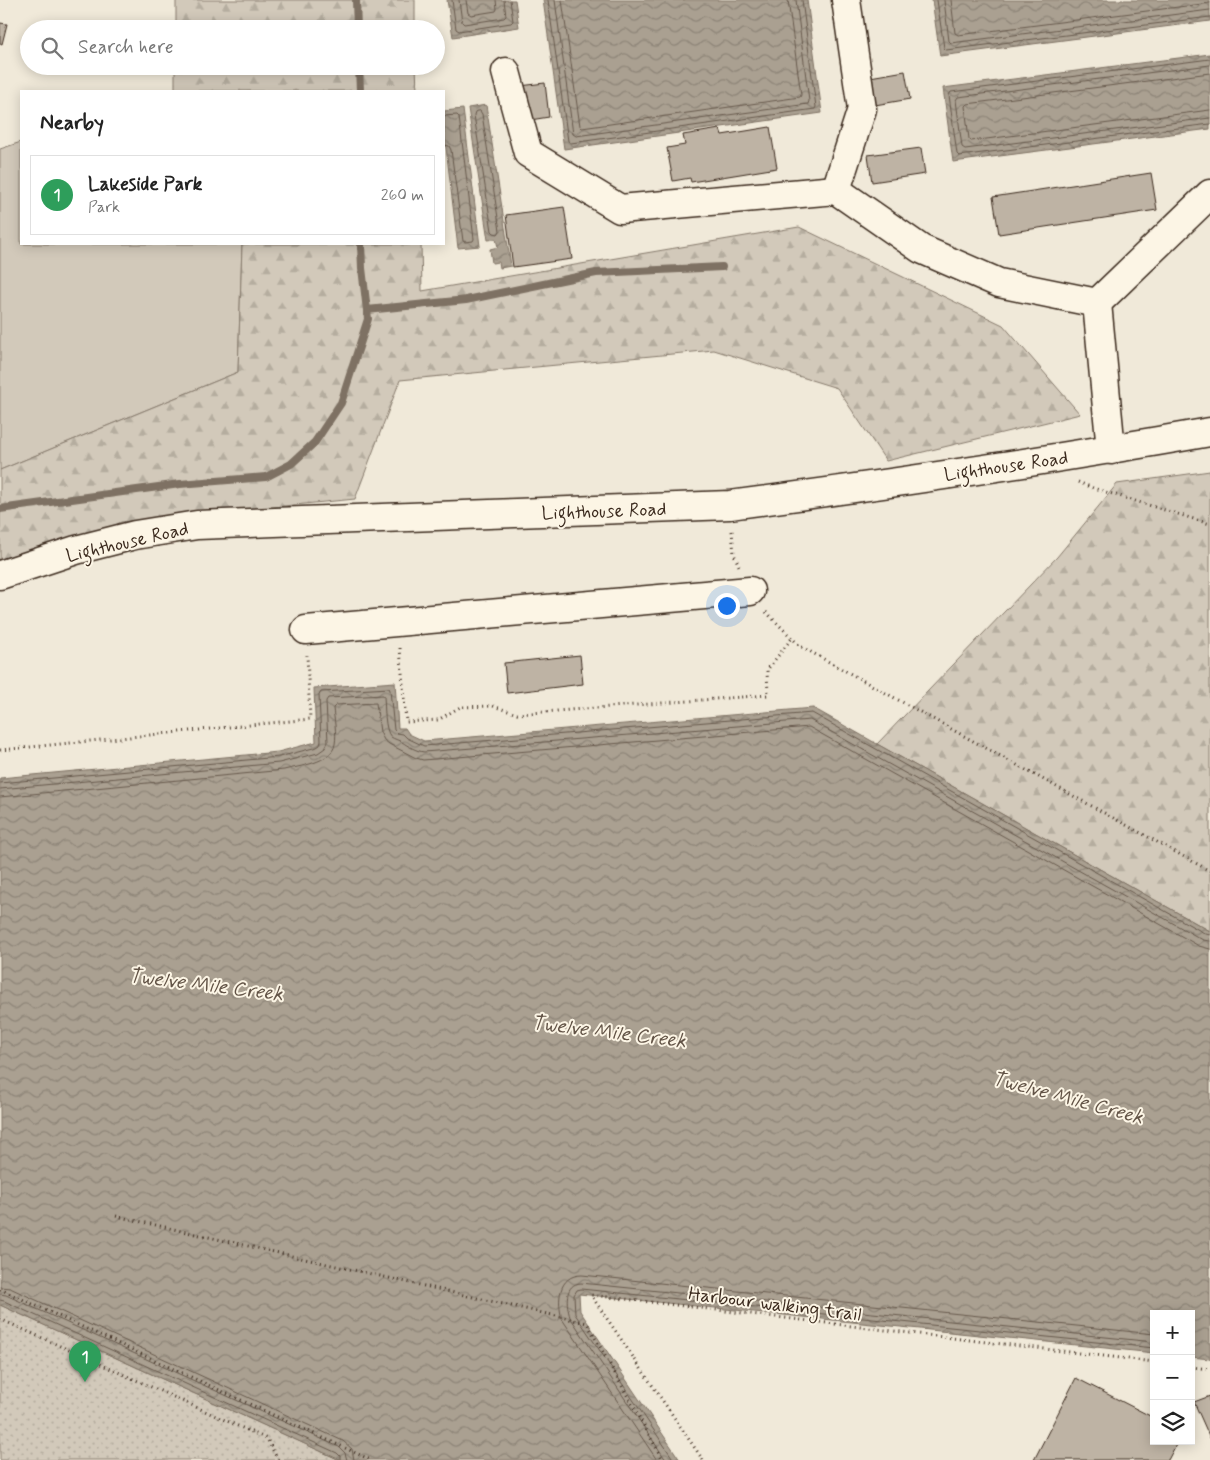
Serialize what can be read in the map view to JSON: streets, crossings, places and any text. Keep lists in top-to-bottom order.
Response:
{
  "streets": {
    "street": ["Lighthouse Road"],
    "path": ["Harbour walking trail"]
  },
  "water": ["Twelve Mile Creek"],
  "page": {
    "search": "Search here",
    "heading": "Nearby",
    "list": [
      {
        "mark": "1",
        "name": "Lakeside Park",
        "note": "Park",
        "value": "260 m"
      }
    ],
    "map_buttons": ["+", "−"],
    "pins": "1"
  }
}
